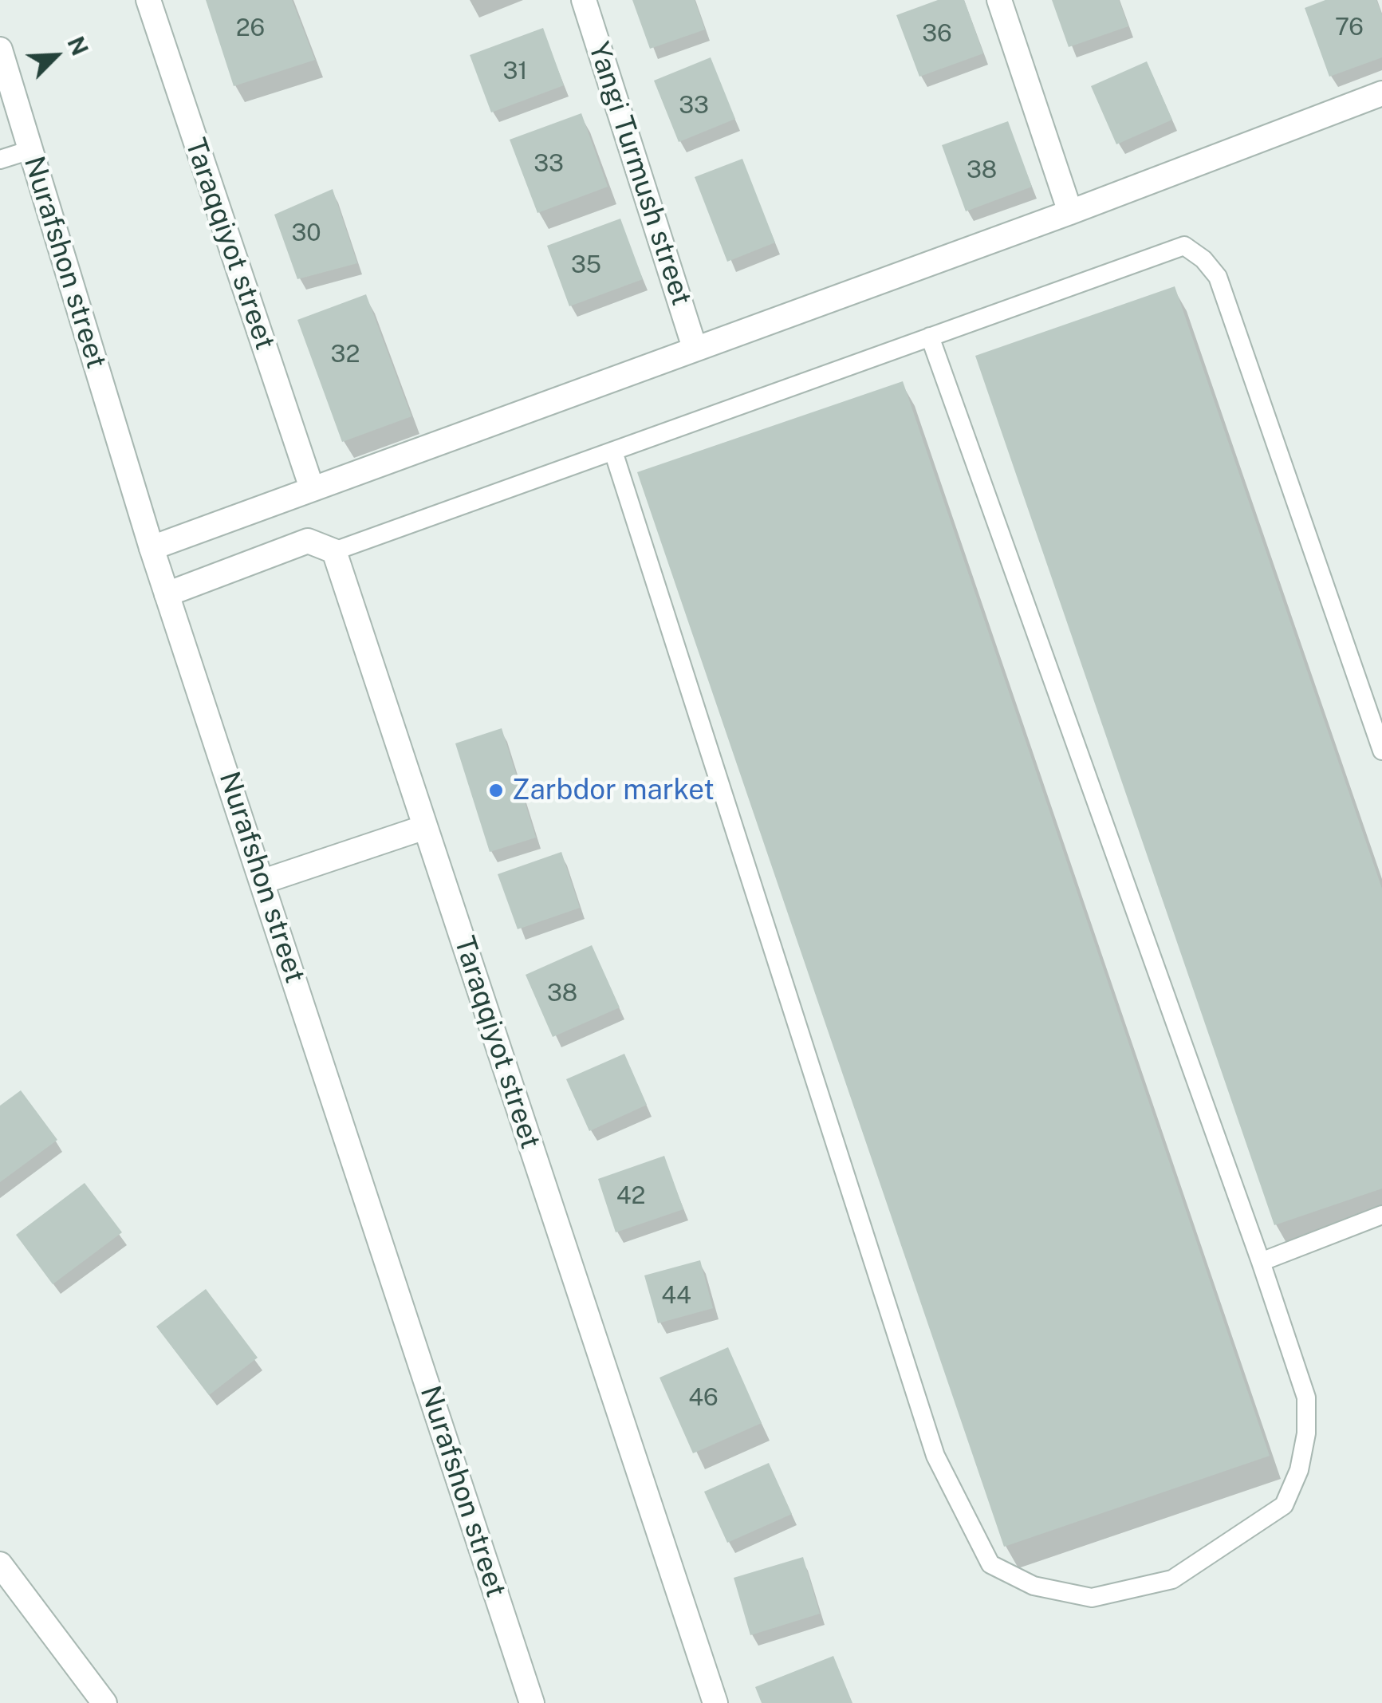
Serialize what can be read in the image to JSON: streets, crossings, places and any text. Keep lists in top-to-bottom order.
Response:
{
  "streets": {
    "street": ["Yangi Turmush street", "Taraqqiyot street", "Nurafshon street"]
  },
  "places": ["Zarbdor market"],
  "house_numbers": [
    "76",
    "26",
    "36",
    "31",
    "33",
    "33",
    "38",
    "30",
    "35",
    "32",
    "38",
    "42",
    "44",
    "46"
  ],
  "north": "top right"
}
